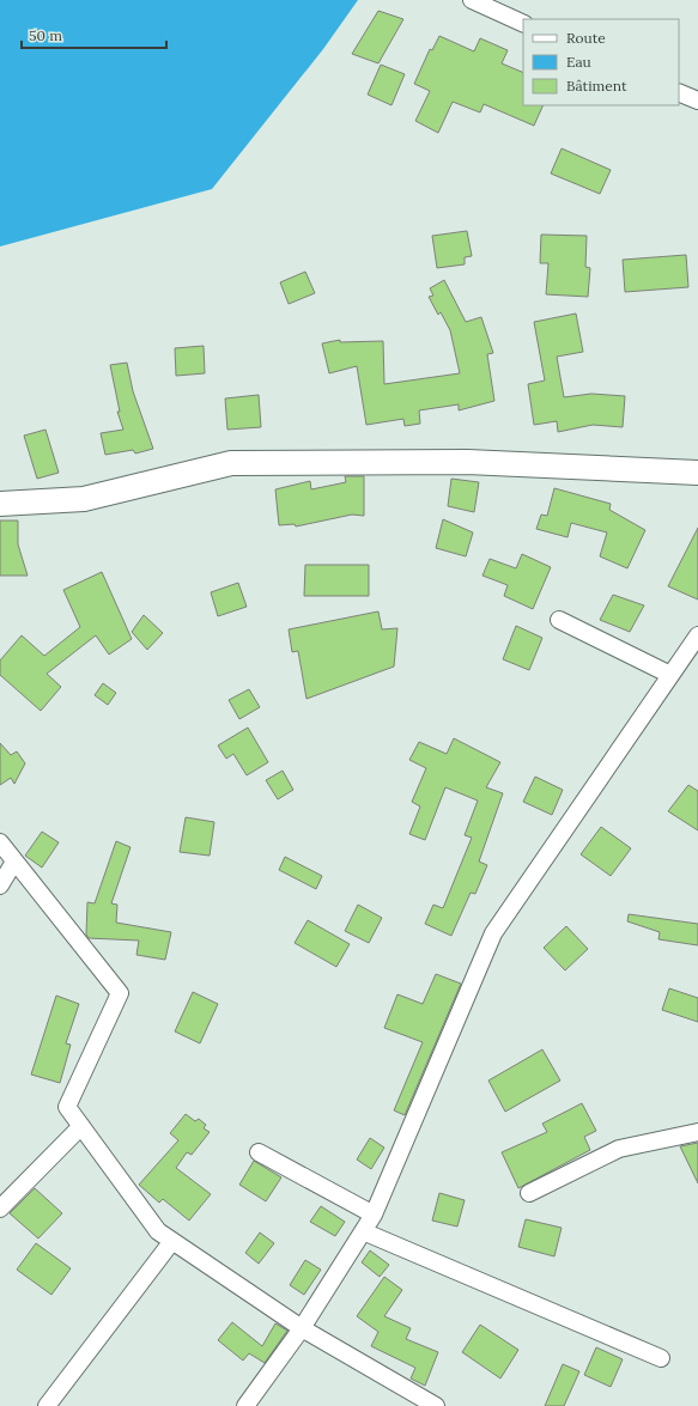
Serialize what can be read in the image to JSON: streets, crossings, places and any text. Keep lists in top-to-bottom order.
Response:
{
  "legend": ["Route", "Eau", "Bâtiment"],
  "scale_bar": "50 m"
}
